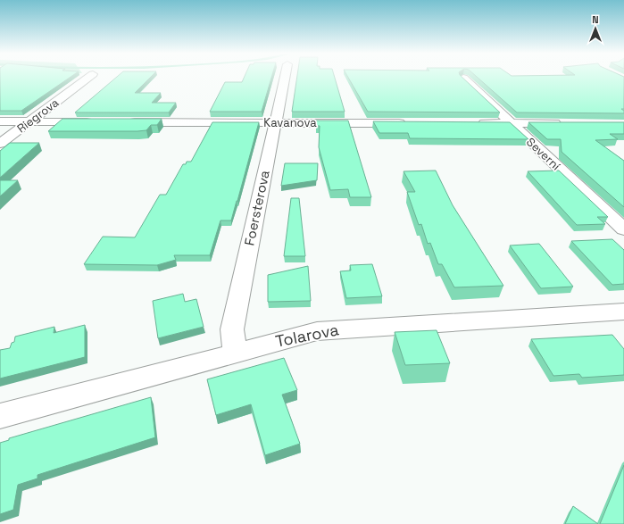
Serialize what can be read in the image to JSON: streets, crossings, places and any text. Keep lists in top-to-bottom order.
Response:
{
  "streets": {
    "street": [
      "Riegrova",
      "Kavanova",
      "Severní",
      "Foersterova",
      "Tolarova"
    ]
  },
  "crossings": [
    ["Kavanova", "Foersterova"],
    ["Foersterova", "Tolarova"]
  ],
  "north": "top"
}
